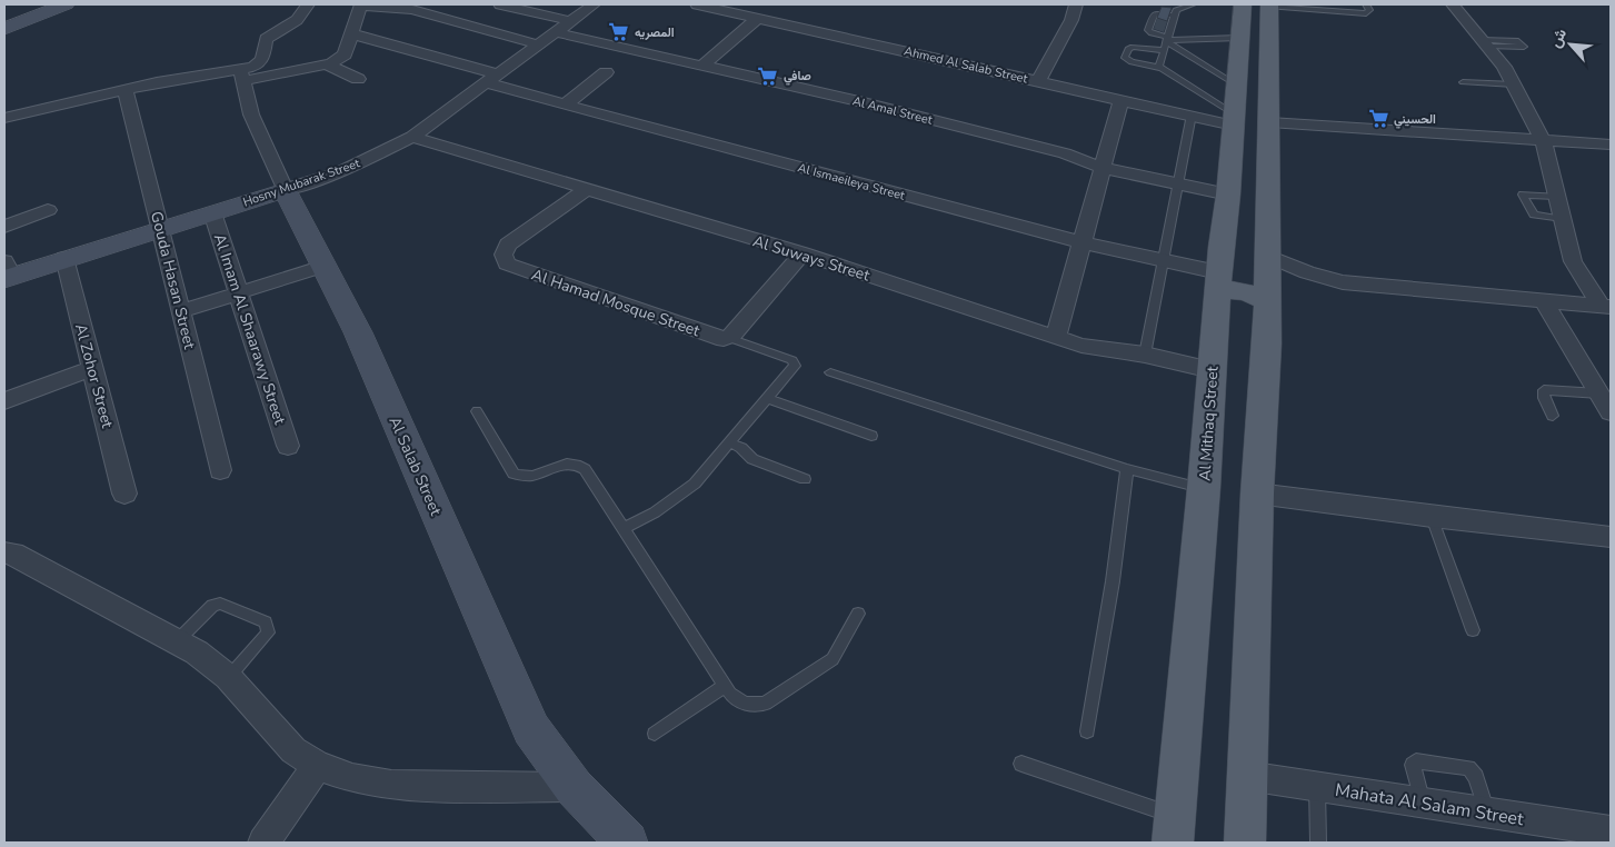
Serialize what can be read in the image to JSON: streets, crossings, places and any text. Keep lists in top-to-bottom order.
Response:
{
  "streets": {
    "main road": ["Al Mithaq Street"],
    "street": [
      "Ahmed Al Salab Street",
      "Al Amal Street",
      "Al Ismaeileya Street",
      "Hosny Mubarak Street",
      "Al Suways Street",
      "Gouda Hasan Street",
      "Al Hamad Mosque Street",
      "Al Imam Al Shaarawy Street",
      "Al Zohor Street",
      "Al Salab Street",
      "Mahata Al Salam Street"
    ]
  },
  "crossings": [
    ["Ahmed Al Salab Street", "Al Mithaq Street"],
    ["Al Amal Street", "Hosny Mubarak Street"],
    ["Al Amal Street", "Al Mithaq Street"],
    ["Al Ismaeileya Street", "Hosny Mubarak Street"],
    ["Al Ismaeileya Street", "Al Mithaq Street"],
    ["Hosny Mubarak Street", "Al Suways Street"],
    ["Hosny Mubarak Street", "Gouda Hasan Street"],
    ["Hosny Mubarak Street", "Al Imam Al Shaarawy Street"],
    ["Hosny Mubarak Street", "Al Zohor Street"],
    ["Hosny Mubarak Street", "Al Salab Street"],
    ["Al Suways Street", "Al Hamad Mosque Street"],
    ["Al Suways Street", "Al Mithaq Street"]
  ],
  "places": {
    "supermarket": ["المصريه", "صافي", "الحسيني"]
  },
  "north": "top left"
}
